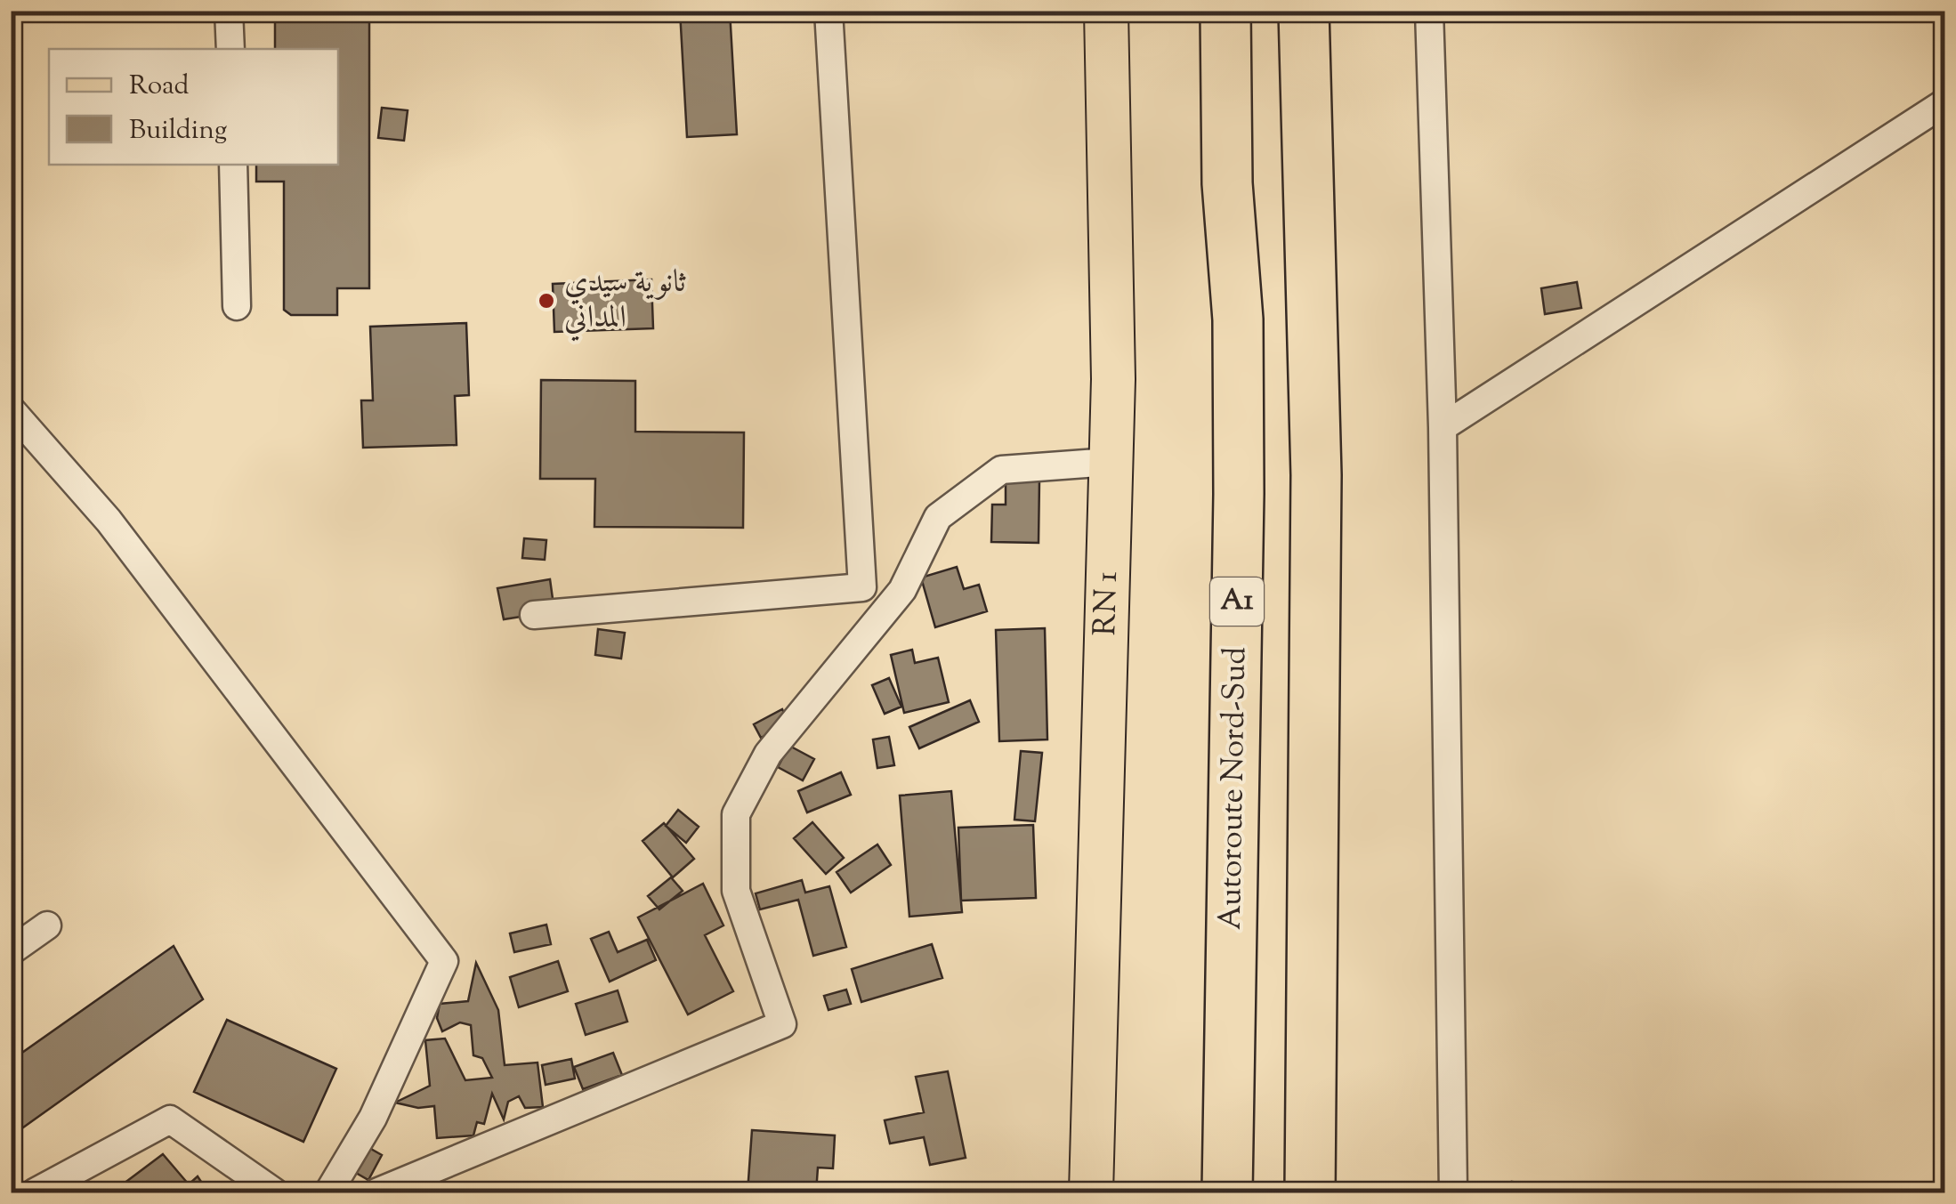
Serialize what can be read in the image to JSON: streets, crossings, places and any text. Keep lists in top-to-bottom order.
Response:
{
  "streets": {
    "highway": ["A1", "Autoroute Nord-Sud"],
    "main road": ["RN 1"]
  },
  "places": ["ثانوية سيدي المداني"],
  "legend": ["Road", "Building"]
}
